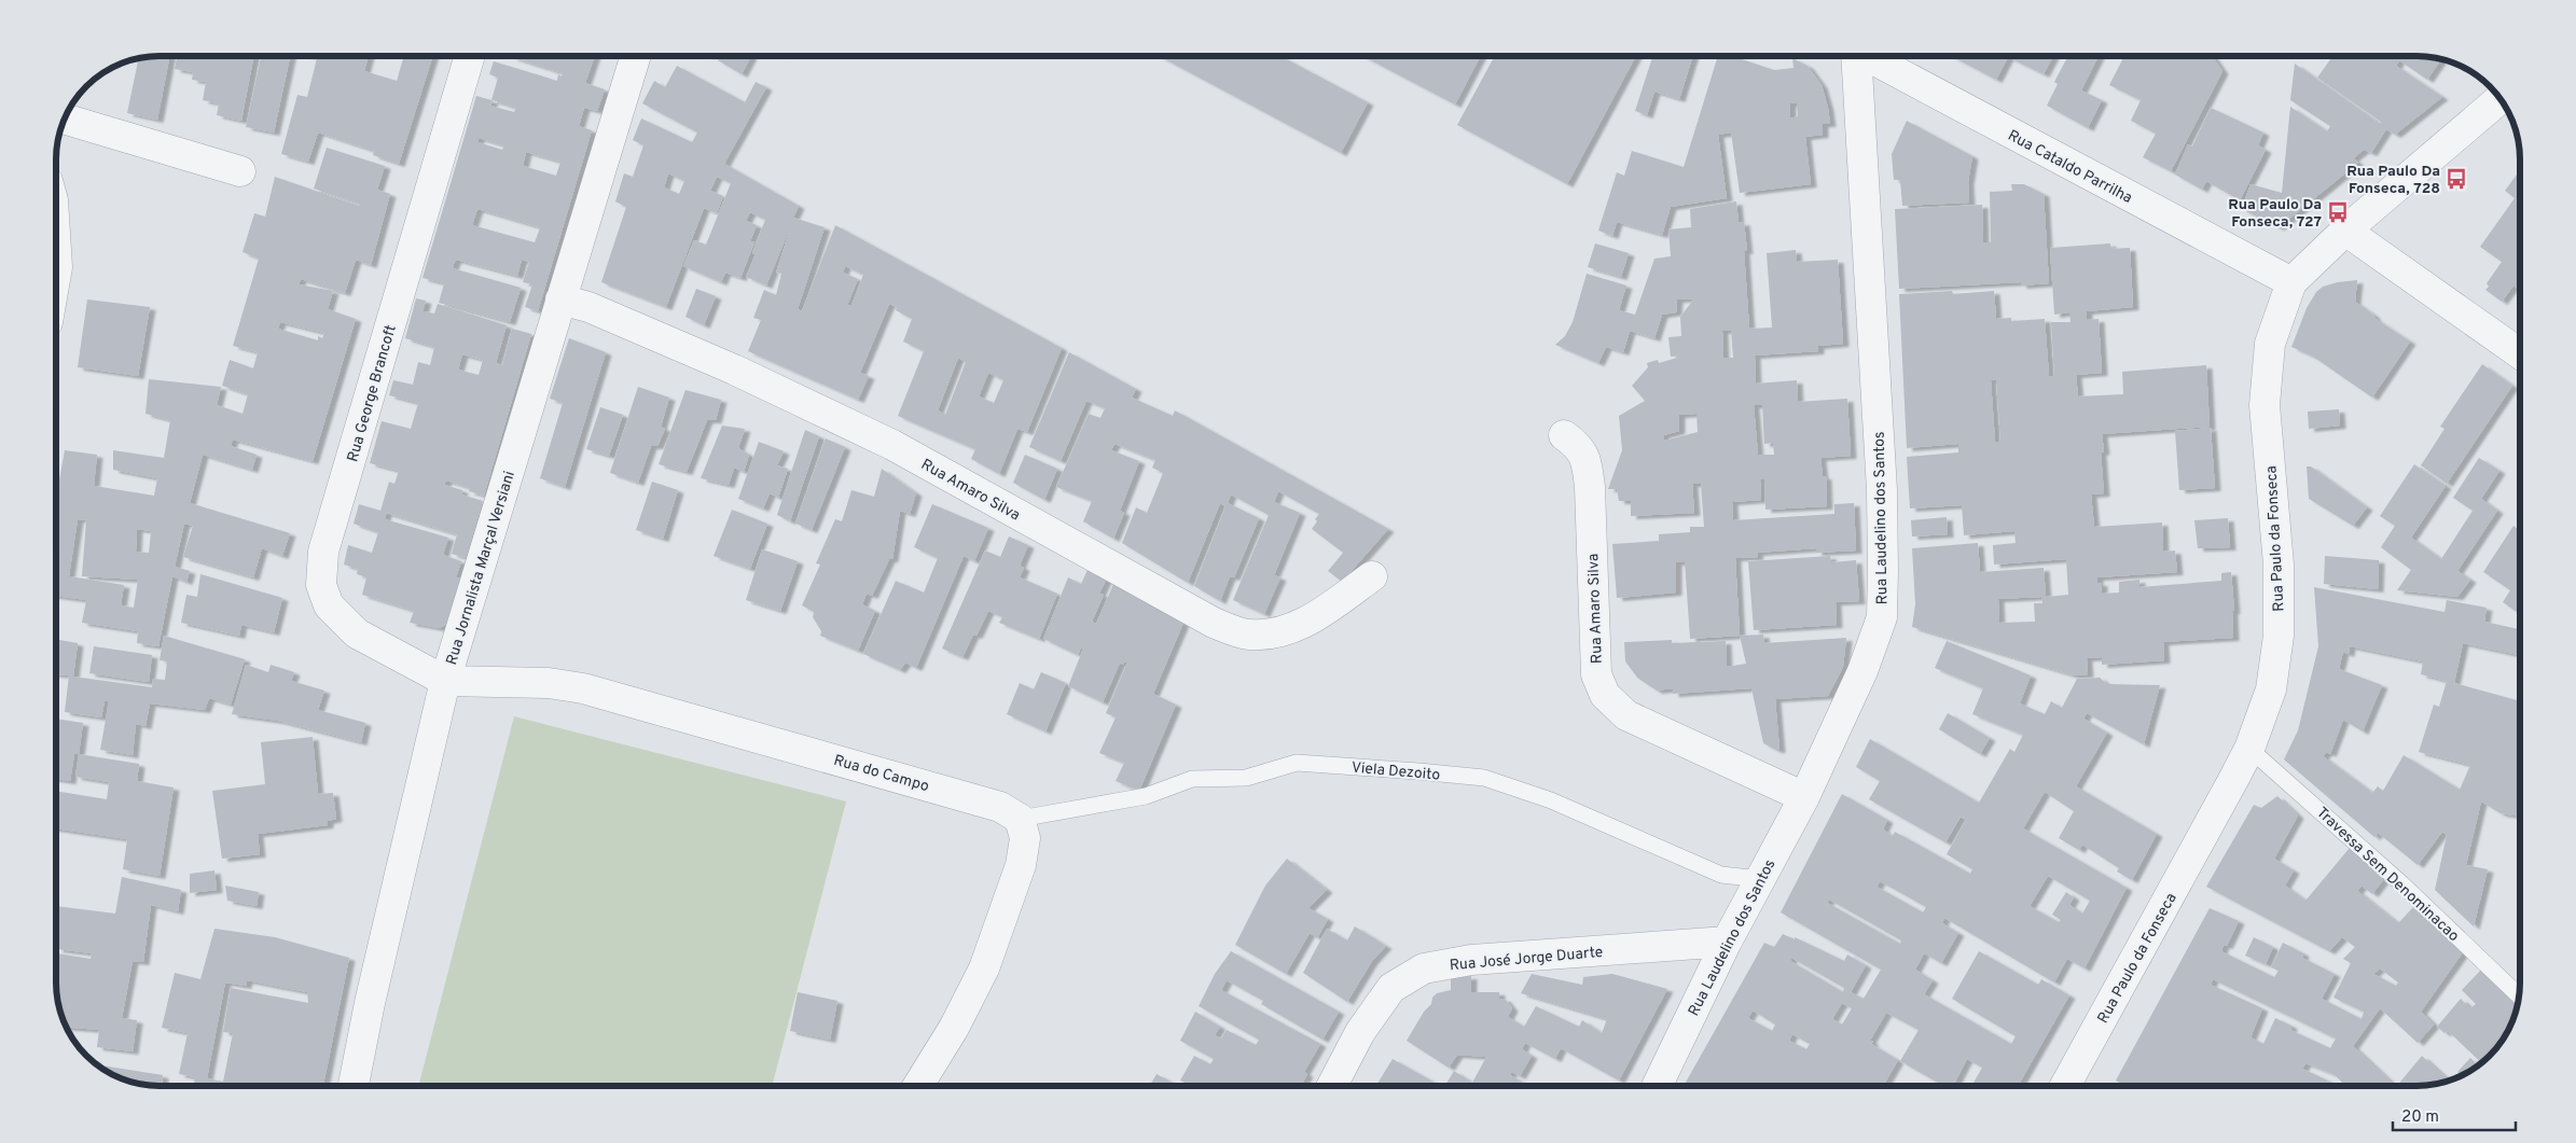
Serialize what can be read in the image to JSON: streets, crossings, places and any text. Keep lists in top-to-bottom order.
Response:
{
  "streets": {
    "street": [
      "Rua Cataldo Parrilha",
      "Rua George Brancoft",
      "Rua Amaro Silva",
      "Rua Laudelino dos Santos",
      "Rua Paulo da Fonseca",
      "Rua Jornalista Marçal Versiani",
      "Rua do Campo",
      "Rua José Jorge Duarte"
    ],
    "lane": ["Viela Dezoito", "Travessa Sem Denominacao"]
  },
  "crossings": [
    ["Rua Cataldo Parrilha", "Rua Paulo da Fonseca"],
    ["Rua George Brancoft", "Rua Jornalista Marçal Versiani"],
    ["Rua George Brancoft", "Rua do Campo"],
    ["Rua Amaro Silva", "Rua Laudelino dos Santos"],
    ["Rua Amaro Silva", "Rua Jornalista Marçal Versiani"],
    ["Rua Laudelino dos Santos", "Viela Dezoito"],
    ["Rua Laudelino dos Santos", "Rua José Jorge Duarte"],
    ["Rua Paulo da Fonseca", "Travessa Sem Denominacao"],
    ["Rua Jornalista Marçal Versiani", "Rua do Campo"],
    ["Viela Dezoito", "Rua do Campo"]
  ],
  "places": {
    "bus stop": ["Rua Paulo Da Fonseca, 728", "Rua Paulo Da Fonseca, 727"]
  },
  "scale_bar": "20 m"
}
